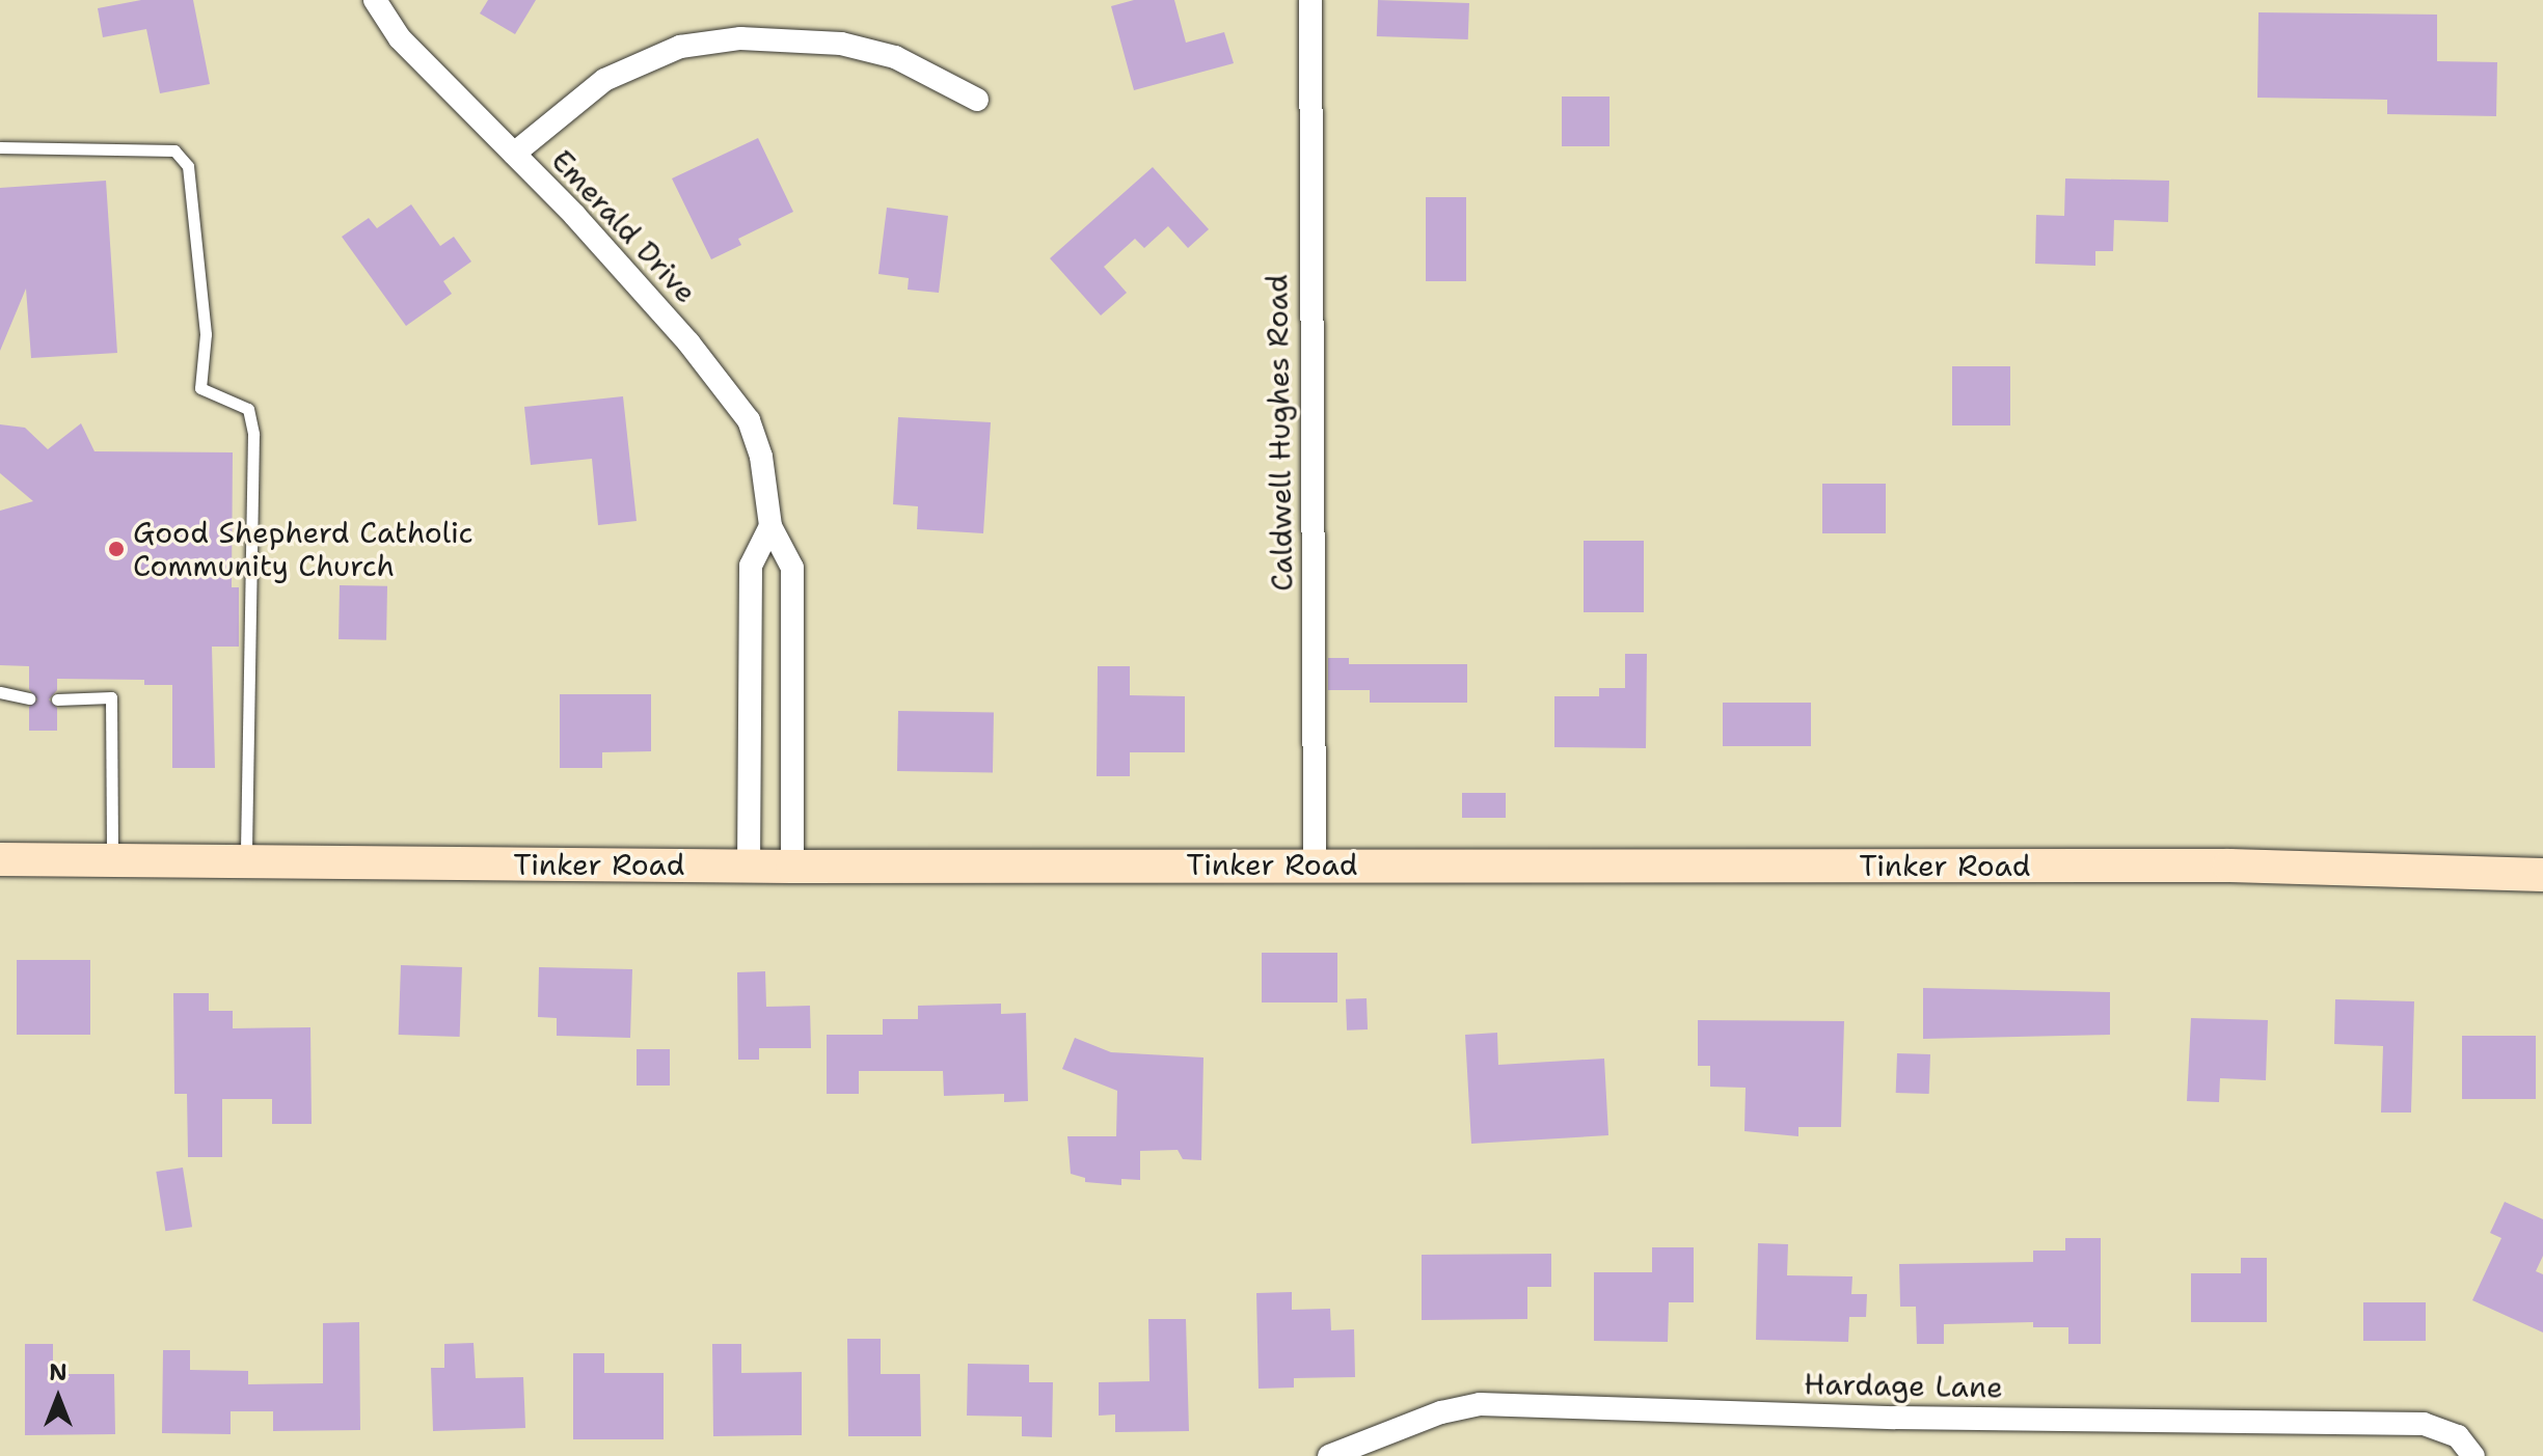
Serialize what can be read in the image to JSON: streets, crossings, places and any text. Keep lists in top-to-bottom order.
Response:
{
  "streets": {
    "main road": ["Tinker Road"],
    "street": ["Emerald Drive", "Caldwell Hughes Road", "Hardage Lane"]
  },
  "crossings": [
    ["Emerald Drive", "Tinker Road"],
    ["Caldwell Hughes Road", "Tinker Road"]
  ],
  "places": ["Good Shepherd Catholic Community Church"],
  "north": "top"
}
